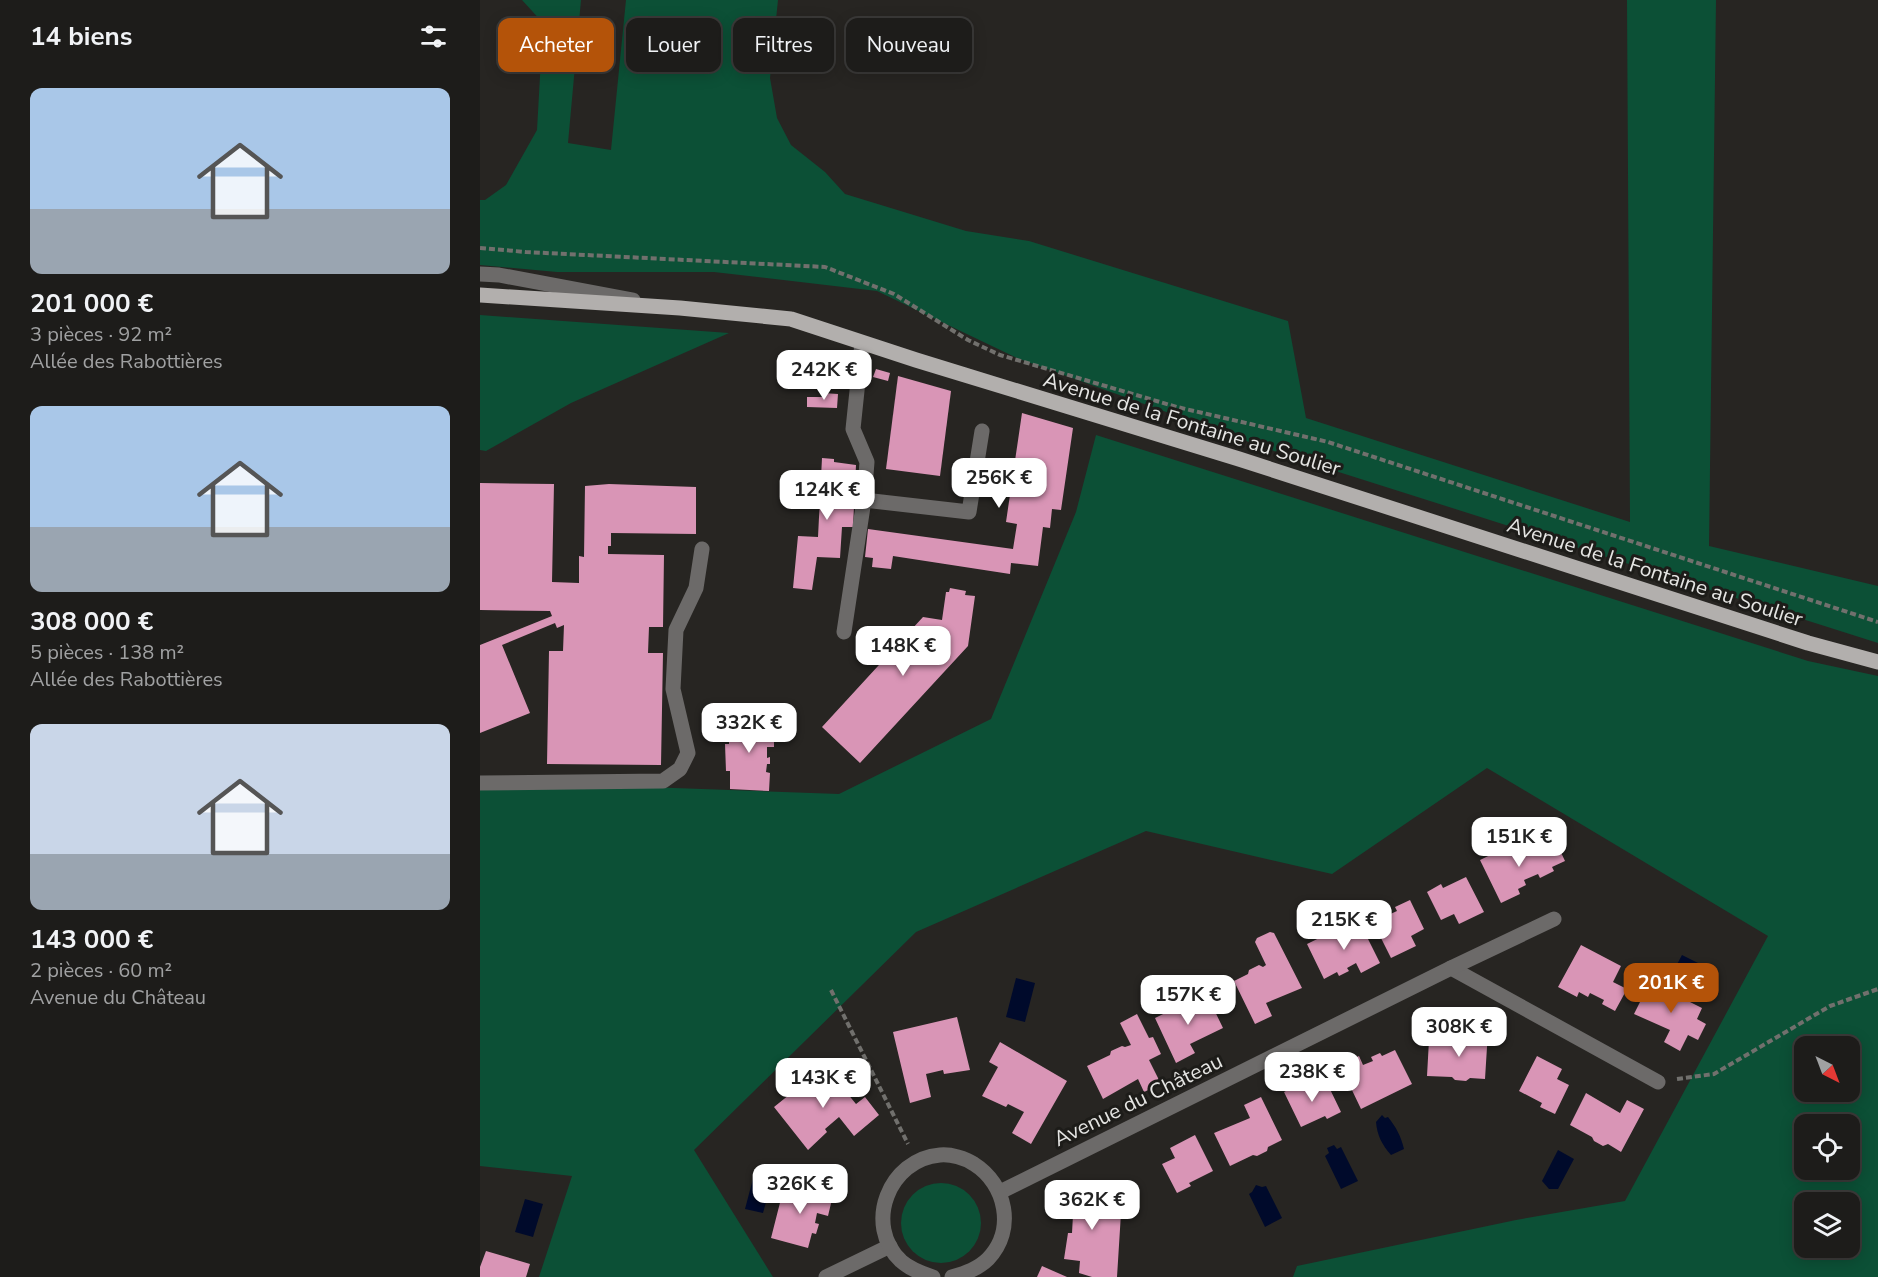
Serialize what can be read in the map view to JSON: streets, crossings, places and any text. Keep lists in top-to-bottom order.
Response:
{
  "streets": {
    "main road": ["Avenue de la Fontaine au Soulier"],
    "street": ["Avenue du Château"]
  },
  "north": "bottom right",
  "page": {
    "heading": "14 biens",
    "chip": [
      "Acheter",
      "Louer",
      "Filtres",
      "Nouveau"
    ],
    "list": [
      {
        "name": "201 000 €",
        "note": "3 pièces · 92 m² · Allée des Rabottières"
      },
      {
        "name": "308 000 €",
        "note": "5 pièces · 138 m² · Allée des Rabottières"
      },
      {
        "name": "143 000 €",
        "note": "2 pièces · 60 m² · Avenue du Château"
      }
    ],
    "price": [
      "242K €",
      "256K €",
      "124K €",
      "148K €",
      "332K €",
      "151K €",
      "215K €",
      "201K €",
      "157K €",
      "308K €",
      "238K €",
      "143K €",
      "326K €",
      "362K €"
    ]
  }
}
